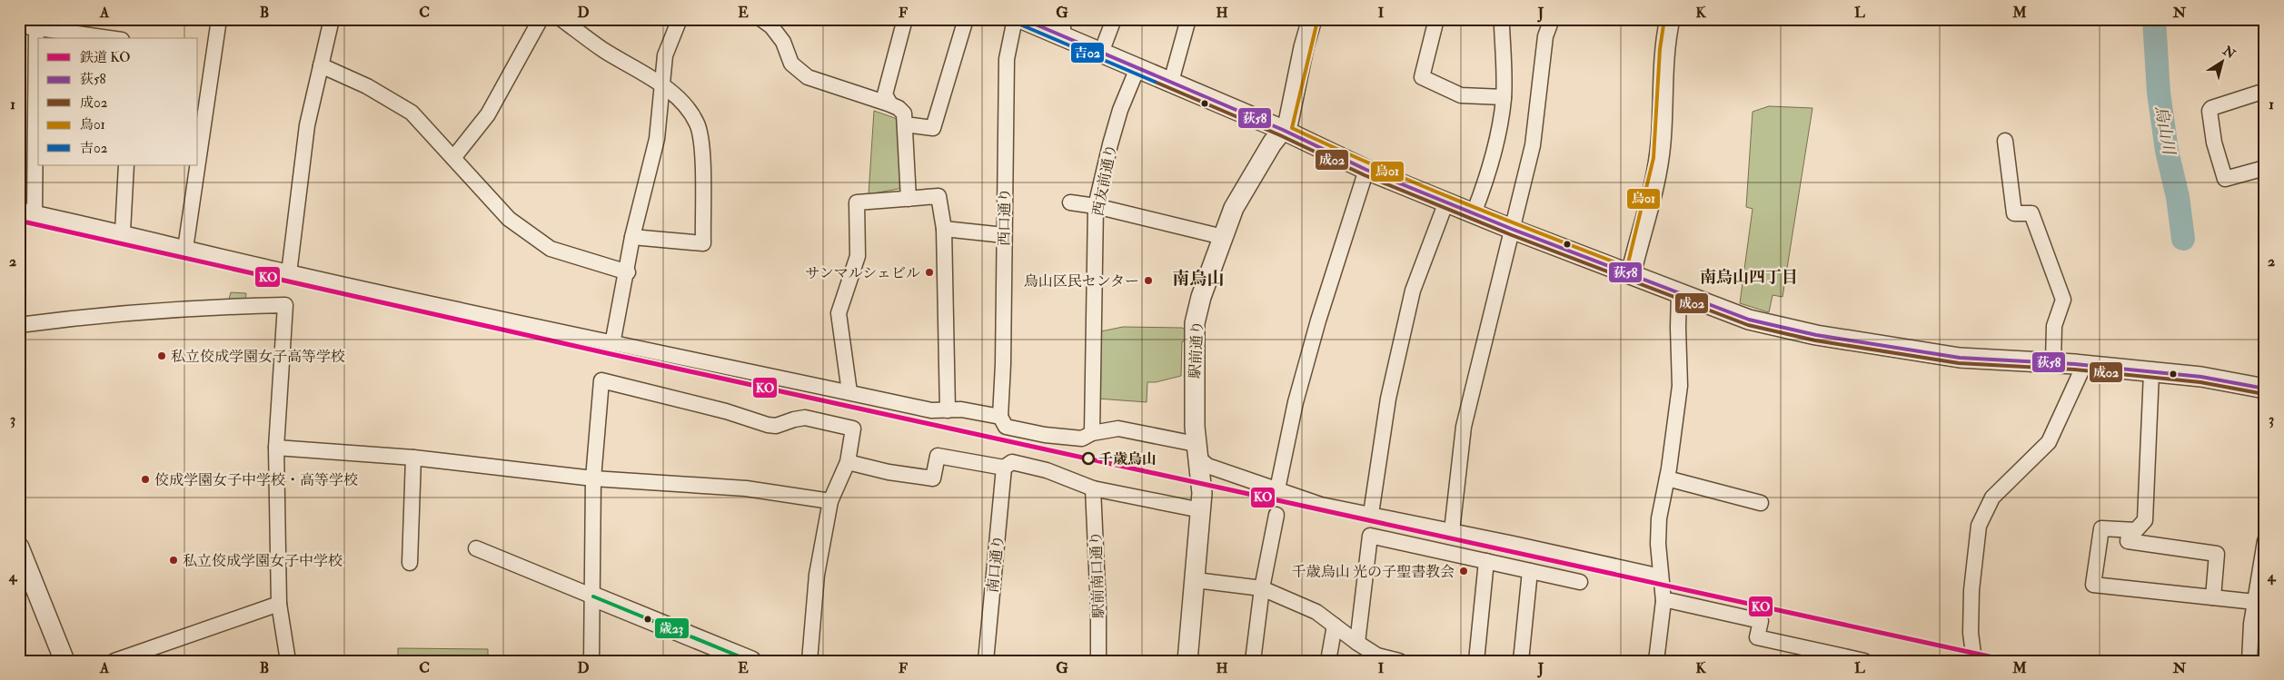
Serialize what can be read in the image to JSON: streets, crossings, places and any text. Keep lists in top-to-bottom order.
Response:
{
  "streets": {
    "street": [
      "西友前通り",
      "西口通り",
      "駅前通り",
      "南口通り",
      "駅前南口通り"
    ]
  },
  "districts": ["南烏山四丁目", "南烏山"],
  "water": ["烏山川"],
  "places": [
    "サンマルシェビル",
    "烏山区民センター",
    "私立佼成学園女子高等学校",
    "千歳烏山",
    "佼成学園女子中学校・高等学校",
    "私立佼成学園女子中学校",
    "千歳烏山 光の子聖書教会"
  ],
  "lines": [
    "transit line 荻58",
    "transit line 烏01",
    "transit line 吉02",
    "transit line 成02",
    "rail line KO",
    "transit line 歳23"
  ],
  "legend": [
    "鉄道 KO",
    "荻58",
    "成02",
    "烏01",
    "吉02"
  ],
  "north": "top right",
  "grid": {
    "columns": [
      "A",
      "B",
      "C",
      "D",
      "E",
      "F",
      "G",
      "H",
      "I",
      "J",
      "K",
      "L",
      "M",
      "N"
    ],
    "rows": [
      "1",
      "2",
      "3",
      "4"
    ]
  }
}
